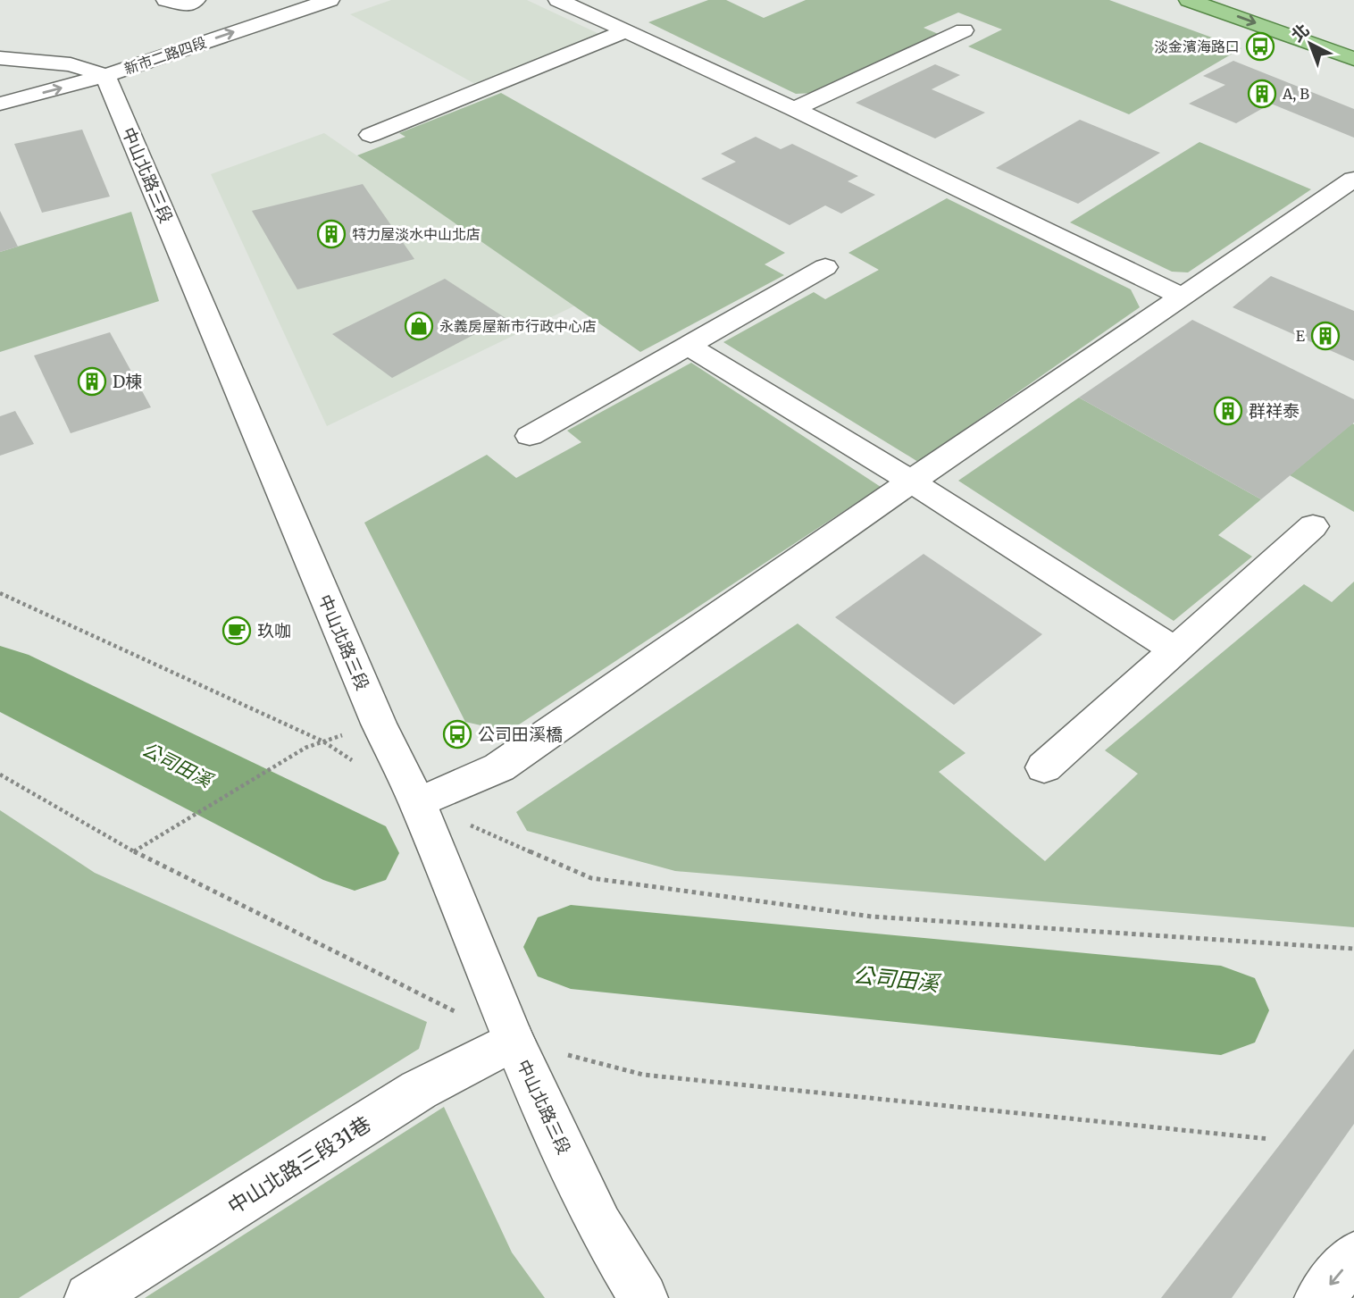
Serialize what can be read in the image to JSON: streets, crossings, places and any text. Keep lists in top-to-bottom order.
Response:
{
  "streets": {
    "street": ["新市二路四段", "中山北路三段", "中山北路三段31巷"]
  },
  "crossings": [
    ["新市二路四段", "中山北路三段"],
    ["中山北路三段", "中山北路三段31巷"]
  ],
  "water": ["公司田溪"],
  "places": {
    "bus stop": ["淡金濱海路口", "公司田溪橋"],
    "building": [
      "A, B",
      "特力屋淡水中山北店",
      "E",
      "D棟",
      "群祥泰"
    ],
    "shop": ["永義房屋新市行政中心店"],
    "cafe": ["玖咖"]
  },
  "north": "top left"
}
